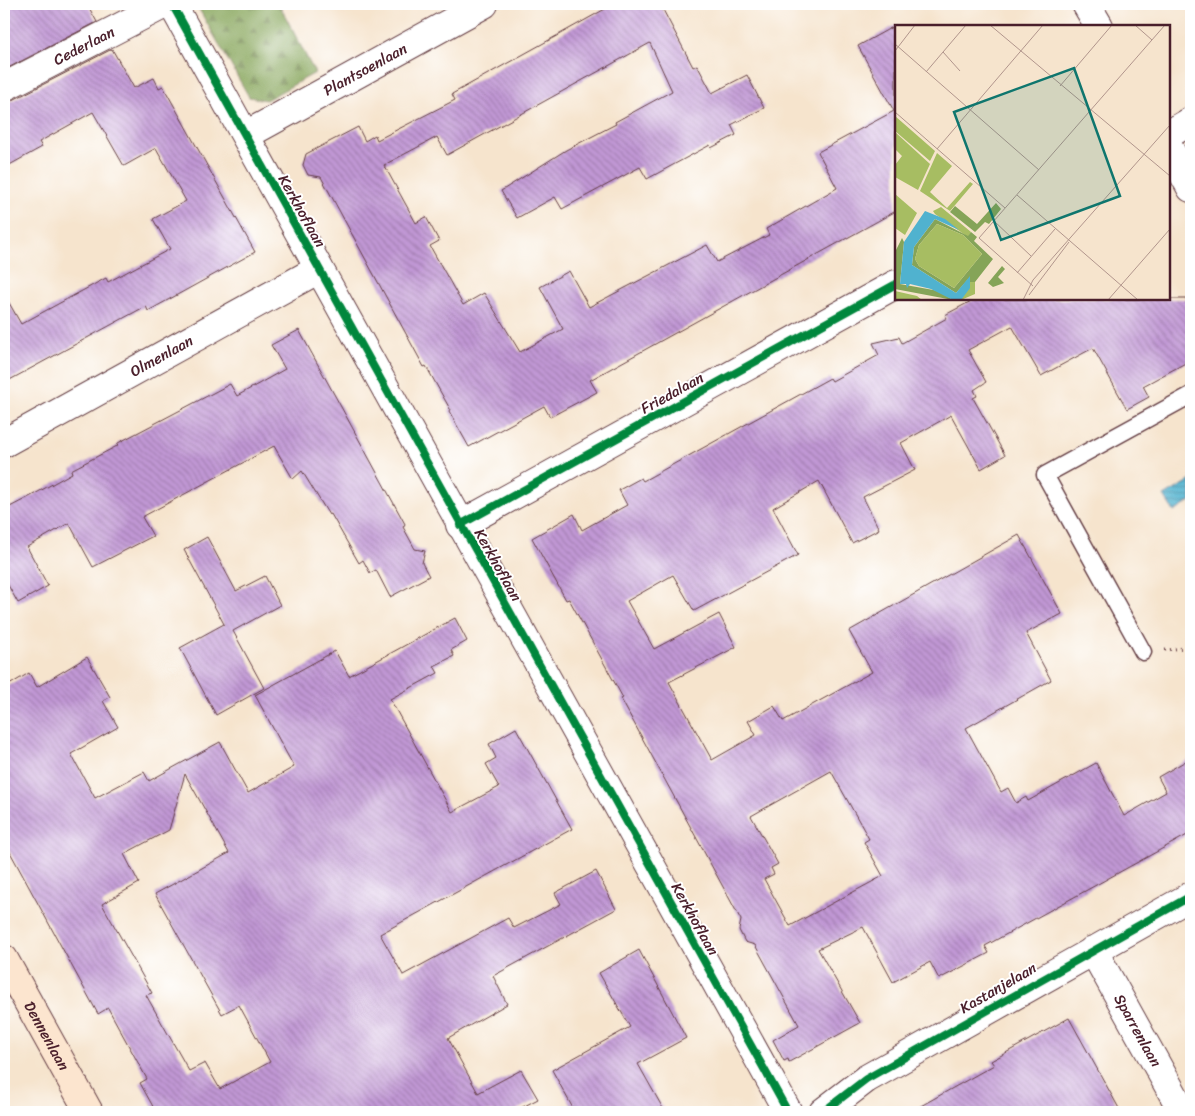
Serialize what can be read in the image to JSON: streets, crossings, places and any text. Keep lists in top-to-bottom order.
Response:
{
  "streets": {
    "main road": ["Dennenlaan"],
    "street": [
      "Cederlaan",
      "Plantsoenlaan",
      "Kerkhoflaan",
      "Olmenlaan",
      "Friedalaan",
      "Kastanjelaan",
      "Sparrenlaan"
    ]
  },
  "crossings": [
    ["Plantsoenlaan", "Kerkhoflaan"],
    ["Kerkhoflaan", "Olmenlaan"],
    ["Kerkhoflaan", "Friedalaan"],
    ["Kastanjelaan", "Sparrenlaan"]
  ]
}
